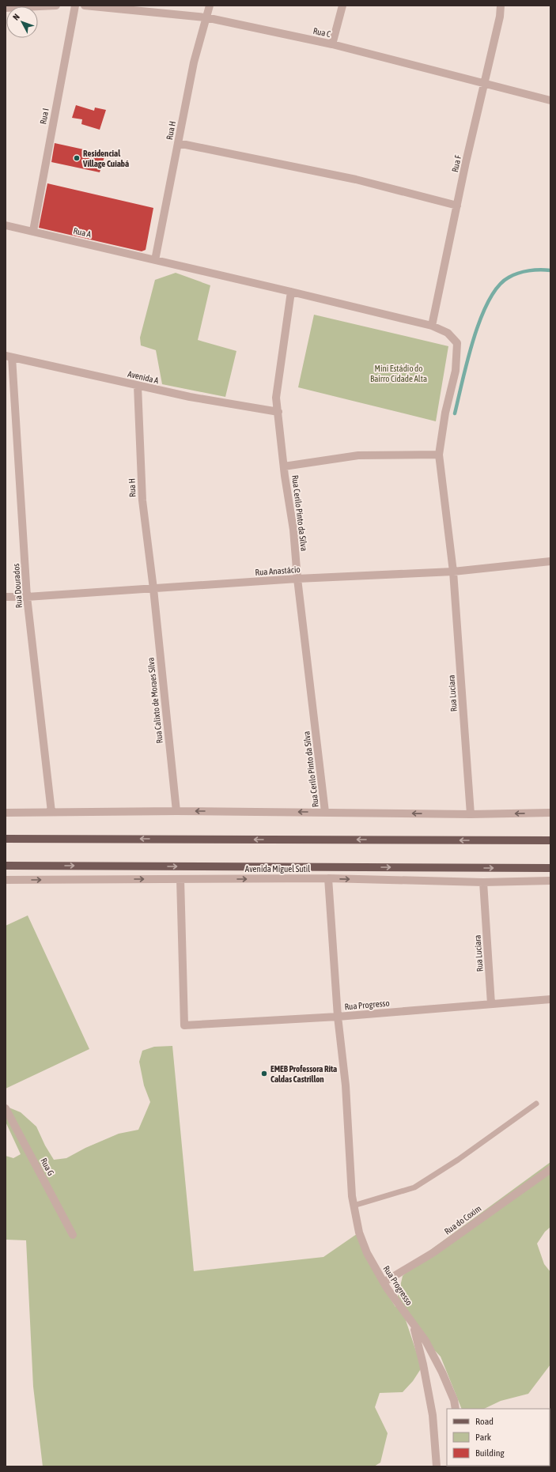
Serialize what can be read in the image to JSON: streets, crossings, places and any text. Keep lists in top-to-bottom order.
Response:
{
  "streets": {
    "main road": ["Avenida Miguel Sutil"],
    "street": [
      "Rua C",
      "Rua I",
      "Rua H",
      "Rua F",
      "Rua A",
      "Avenida A",
      "Rua Cerilo Pinto da Silva",
      "Rua Anastácio",
      "Rua Dourados",
      "Rua Luciara",
      "Rua Calixto de Moraes Silva",
      "Rua Progresso",
      "Rua G",
      "Rua do Coxim"
    ]
  },
  "crossings": [
    ["Rua C", "Rua H"],
    ["Rua C", "Rua F"],
    ["Rua I", "Rua A"],
    ["Rua H", "Rua A"],
    ["Rua H", "Avenida A"],
    ["Rua H", "Rua Anastácio"],
    ["Rua H", "Rua Calixto de Moraes Silva"],
    ["Rua F", "Rua A"],
    ["Rua F", "Rua Luciara"],
    ["Rua A", "Rua Cerilo Pinto da Silva"],
    ["Rua A", "Rua Luciara"],
    ["Avenida A", "Rua Cerilo Pinto da Silva"],
    ["Avenida A", "Rua Dourados"],
    ["Rua Cerilo Pinto da Silva", "Rua Anastácio"],
    ["Rua Anastácio", "Rua Dourados"],
    ["Rua Anastácio", "Rua Luciara"],
    ["Rua Anastácio", "Rua Calixto de Moraes Silva"],
    ["Rua Luciara", "Avenida Miguel Sutil"],
    ["Rua Luciara", "Rua Progresso"],
    ["Avenida Miguel Sutil", "Rua Progresso"],
    ["Rua Progresso", "Rua do Coxim"]
  ],
  "parks": ["Mini Estádio do Bairro Cidade Alta"],
  "places": ["Residencial Village Cuiabá", "EMEB Professora Rita Caldas Castrillon"],
  "legend": ["Road", "Park", "Building"],
  "north": "top left"
}
